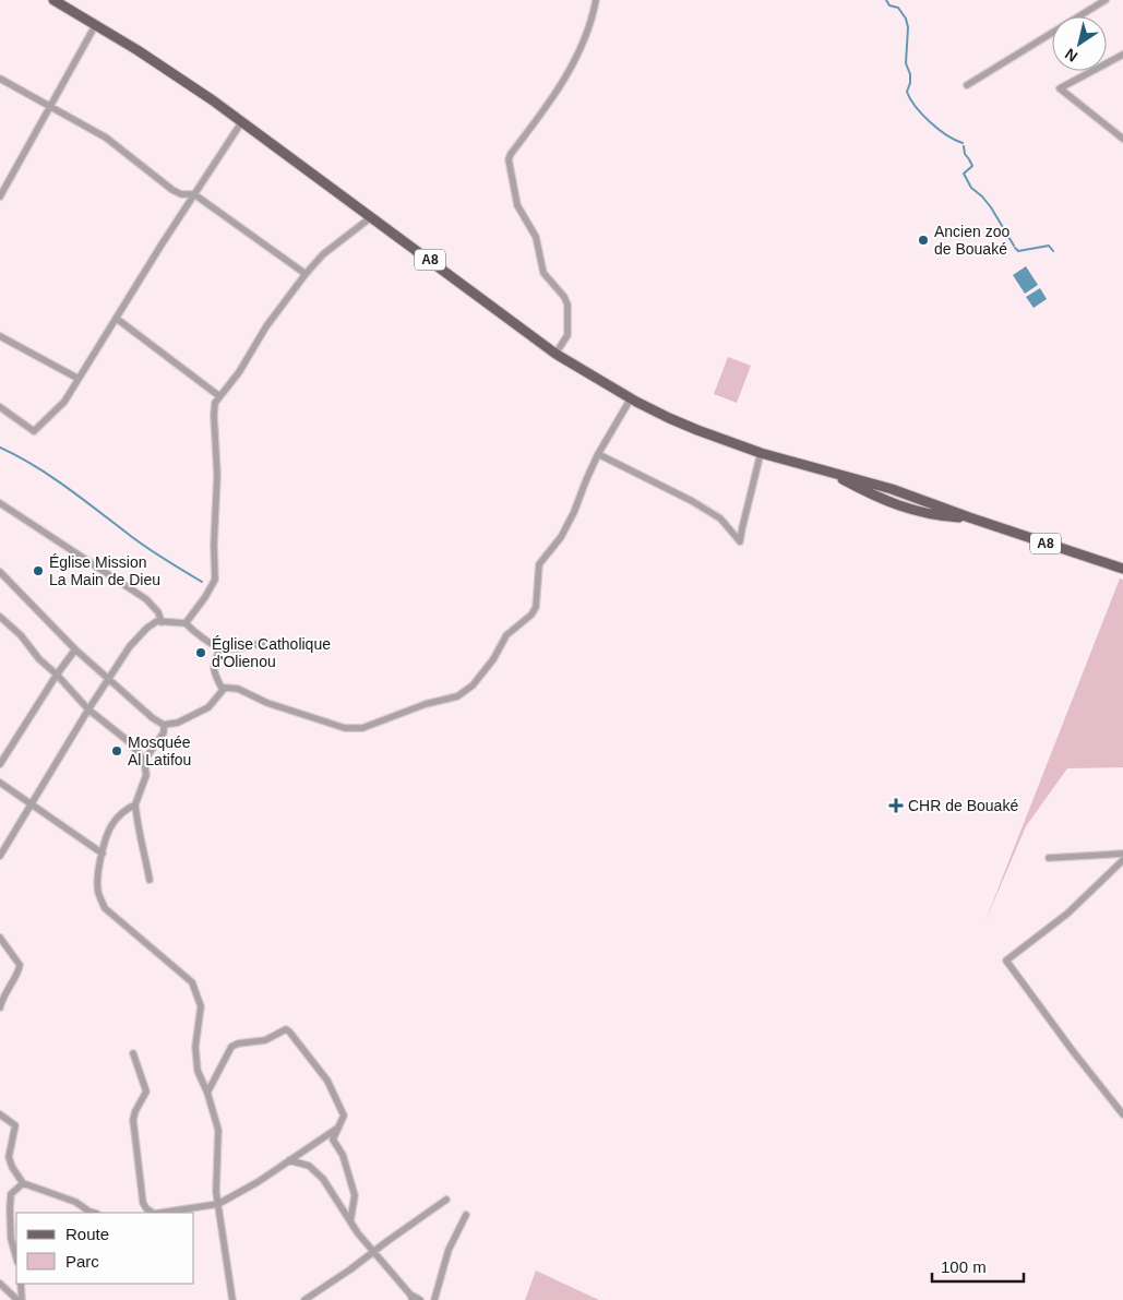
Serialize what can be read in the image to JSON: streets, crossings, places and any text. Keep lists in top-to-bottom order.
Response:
{
  "streets": {
    "main road": ["A8"]
  },
  "places": {
    "other": [
      "Ancien zoo de Bouaké",
      "Église Mission La Main de Dieu",
      "Église Catholique d'Olienou",
      "Mosquée Al Latifou"
    ],
    "health": ["CHR de Bouaké"]
  },
  "legend": ["Route", "Parc"],
  "scale_bar": "100 m",
  "north": "bottom left"
}
